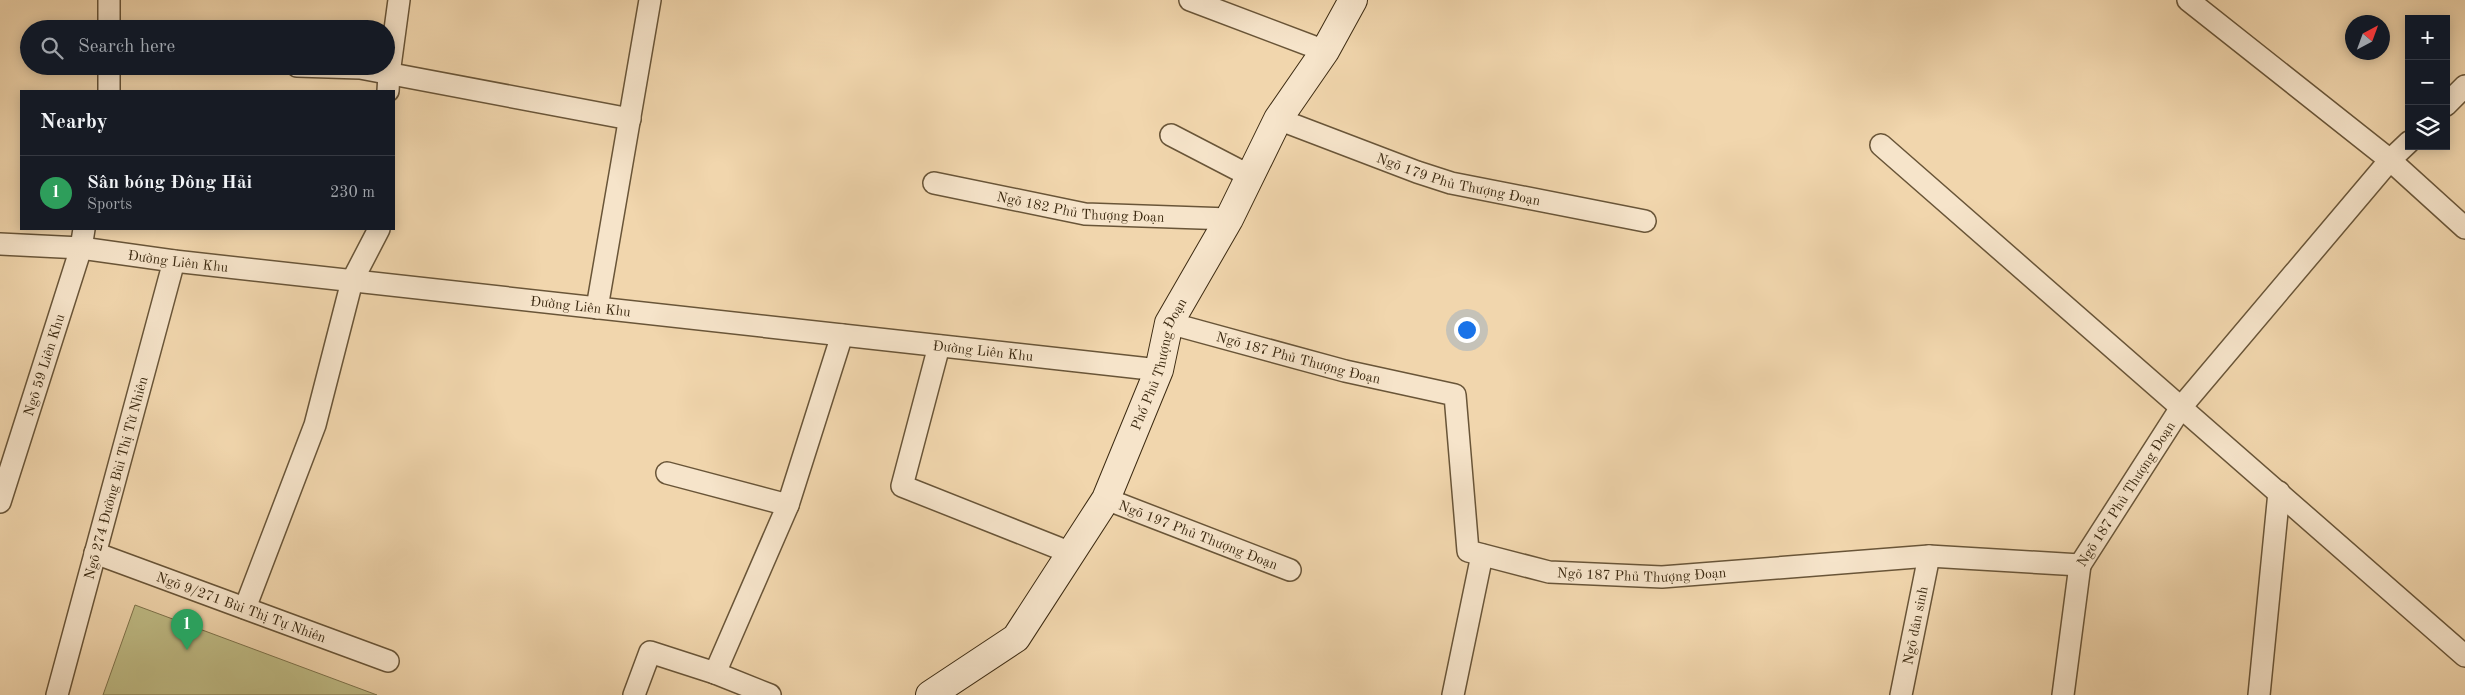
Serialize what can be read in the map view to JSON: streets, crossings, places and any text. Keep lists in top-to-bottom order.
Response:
{
  "streets": {
    "main road": ["Phố Phủ Thượng Đoạn"],
    "lane": [
      "Ngõ 179 Phủ Thượng Đoạn",
      "Ngõ 182 Phủ Thượng Đoạn",
      "Đường Liên Khu",
      "Ngõ 187 Phủ Thượng Đoạn",
      "Ngõ 59 Liên Khu",
      "Ngõ 274 Đường Bùi Thị Từ Nhiên",
      "Ngõ 197 Phủ Thượng Đoạn",
      "Ngõ 9/271 Bùi Thị Tự Nhiên",
      "Ngõ dân sinh"
    ]
  },
  "crossings": [
    ["Ngõ 179 Phủ Thượng Đoạn", "Phố Phủ Thượng Đoạn"],
    ["Ngõ 182 Phủ Thượng Đoạn", "Phố Phủ Thượng Đoạn"],
    ["Đường Liên Khu", "Phố Phủ Thượng Đoạn"],
    ["Đường Liên Khu", "Ngõ 59 Liên Khu"],
    ["Đường Liên Khu", "Ngõ 274 Đường Bùi Thị Từ Nhiên"],
    ["Ngõ 187 Phủ Thượng Đoạn", "Phố Phủ Thượng Đoạn"],
    ["Ngõ 187 Phủ Thượng Đoạn", "Ngõ dân sinh"],
    ["Phố Phủ Thượng Đoạn", "Ngõ 197 Phủ Thượng Đoạn"],
    ["Ngõ 274 Đường Bùi Thị Từ Nhiên", "Ngõ 9/271 Bùi Thị Tự Nhiên"]
  ],
  "north": "top right",
  "page": {
    "map_buttons": ["+", "−"],
    "search": "Search here",
    "heading": "Nearby",
    "list": [
      {
        "mark": "1",
        "name": "Sân bóng Đông Hải",
        "note": "Sports",
        "value": "230 m"
      }
    ],
    "pins": "1"
  }
}
